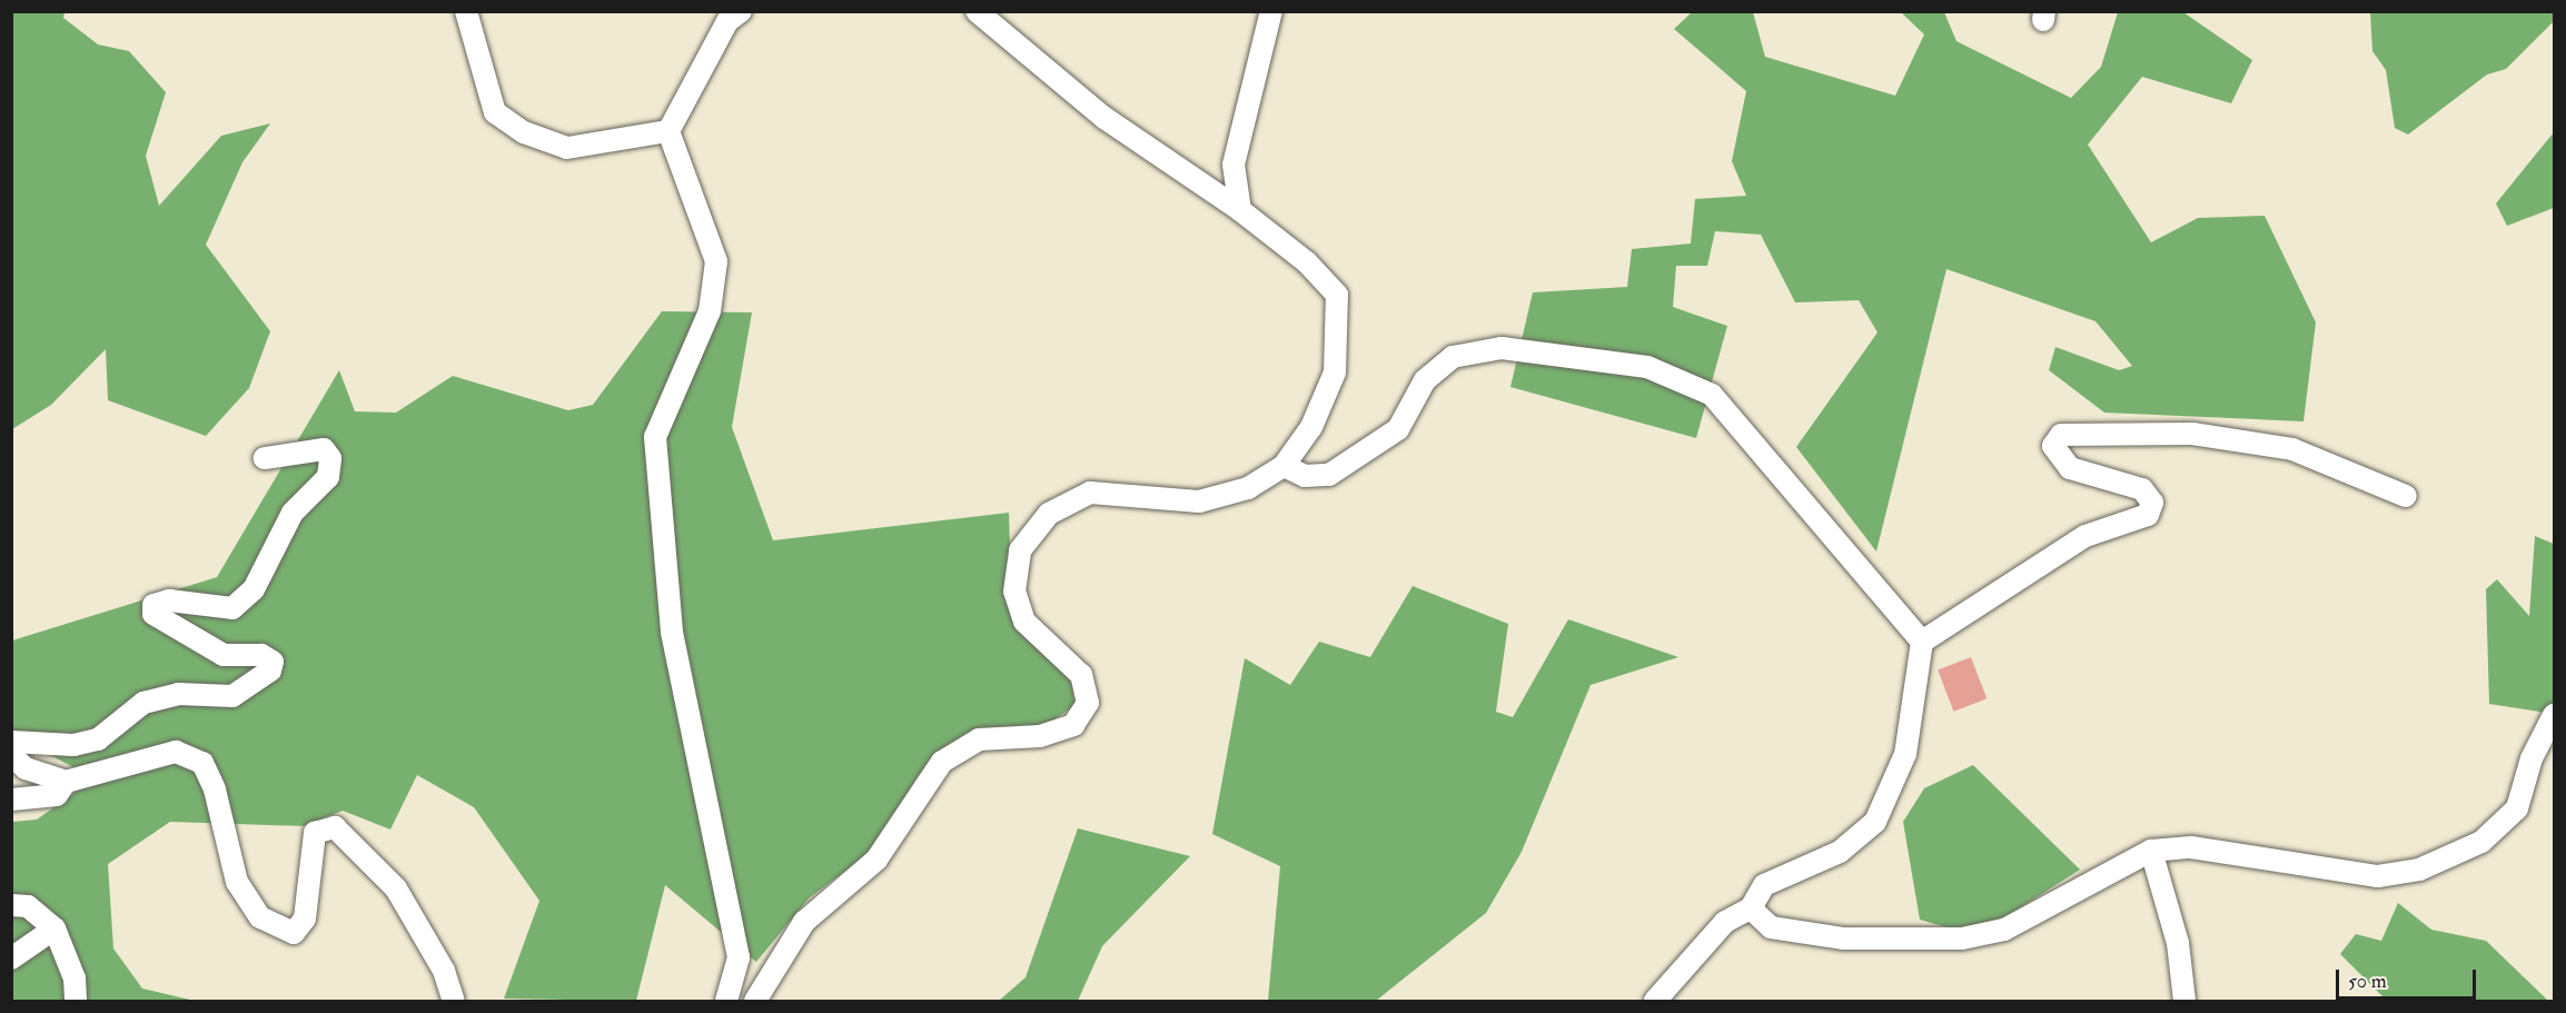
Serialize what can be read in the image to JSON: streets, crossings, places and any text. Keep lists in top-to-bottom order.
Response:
{
  "scale_bar": "50 m"
}
